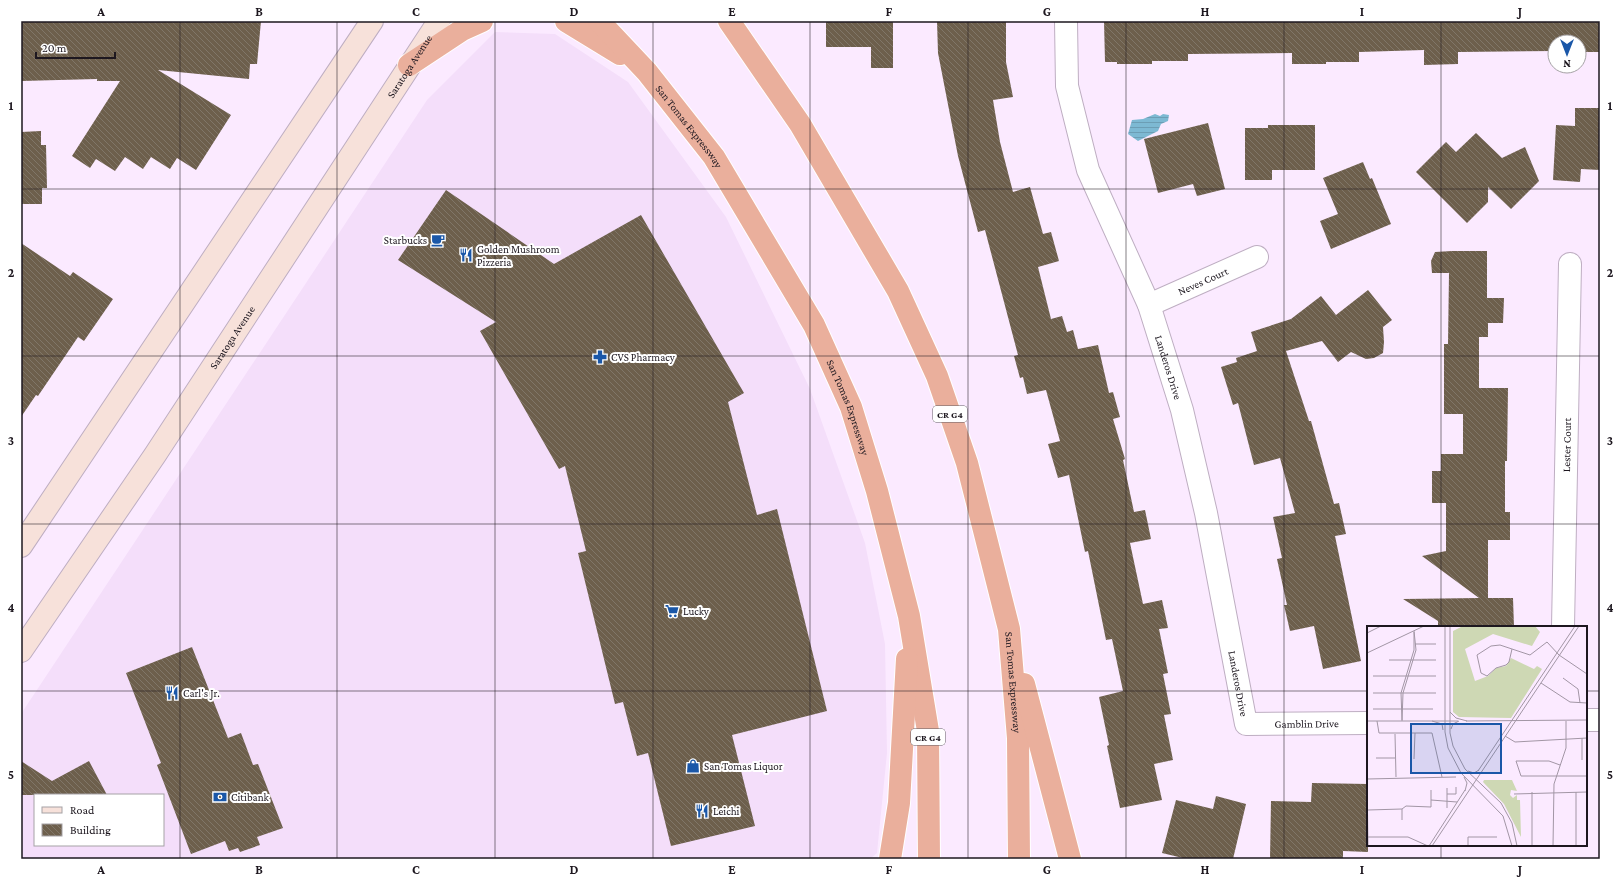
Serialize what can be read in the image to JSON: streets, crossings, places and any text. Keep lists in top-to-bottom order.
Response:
{
  "streets": {
    "highway": ["San Tomas Expressway", "CR G4"],
    "main road": ["Saratoga Avenue"],
    "street": [
      "Neves Court",
      "Landeros Drive",
      "Lester Court",
      "Gamblin Drive"
    ]
  },
  "crossings": [
    ["Neves Court", "Landeros Drive"],
    ["Landeros Drive", "Gamblin Drive"]
  ],
  "places": {
    "cafe": ["Starbucks"],
    "restaurant": ["Golden Mushroom Pizzeria", "Carl's Jr.", "Leichi"],
    "pharmacy": ["CVS Pharmacy"],
    "supermarket": ["Lucky"],
    "shop": ["San Tomas Liquor"],
    "bank": ["Citibank"]
  },
  "legend": ["Road", "Building"],
  "scale_bar": "20 m",
  "north": "bottom",
  "grid": {
    "columns": [
      "A",
      "B",
      "C",
      "D",
      "E",
      "F",
      "G",
      "H",
      "I",
      "J"
    ],
    "rows": [
      "1",
      "2",
      "3",
      "4",
      "5"
    ]
  }
}
